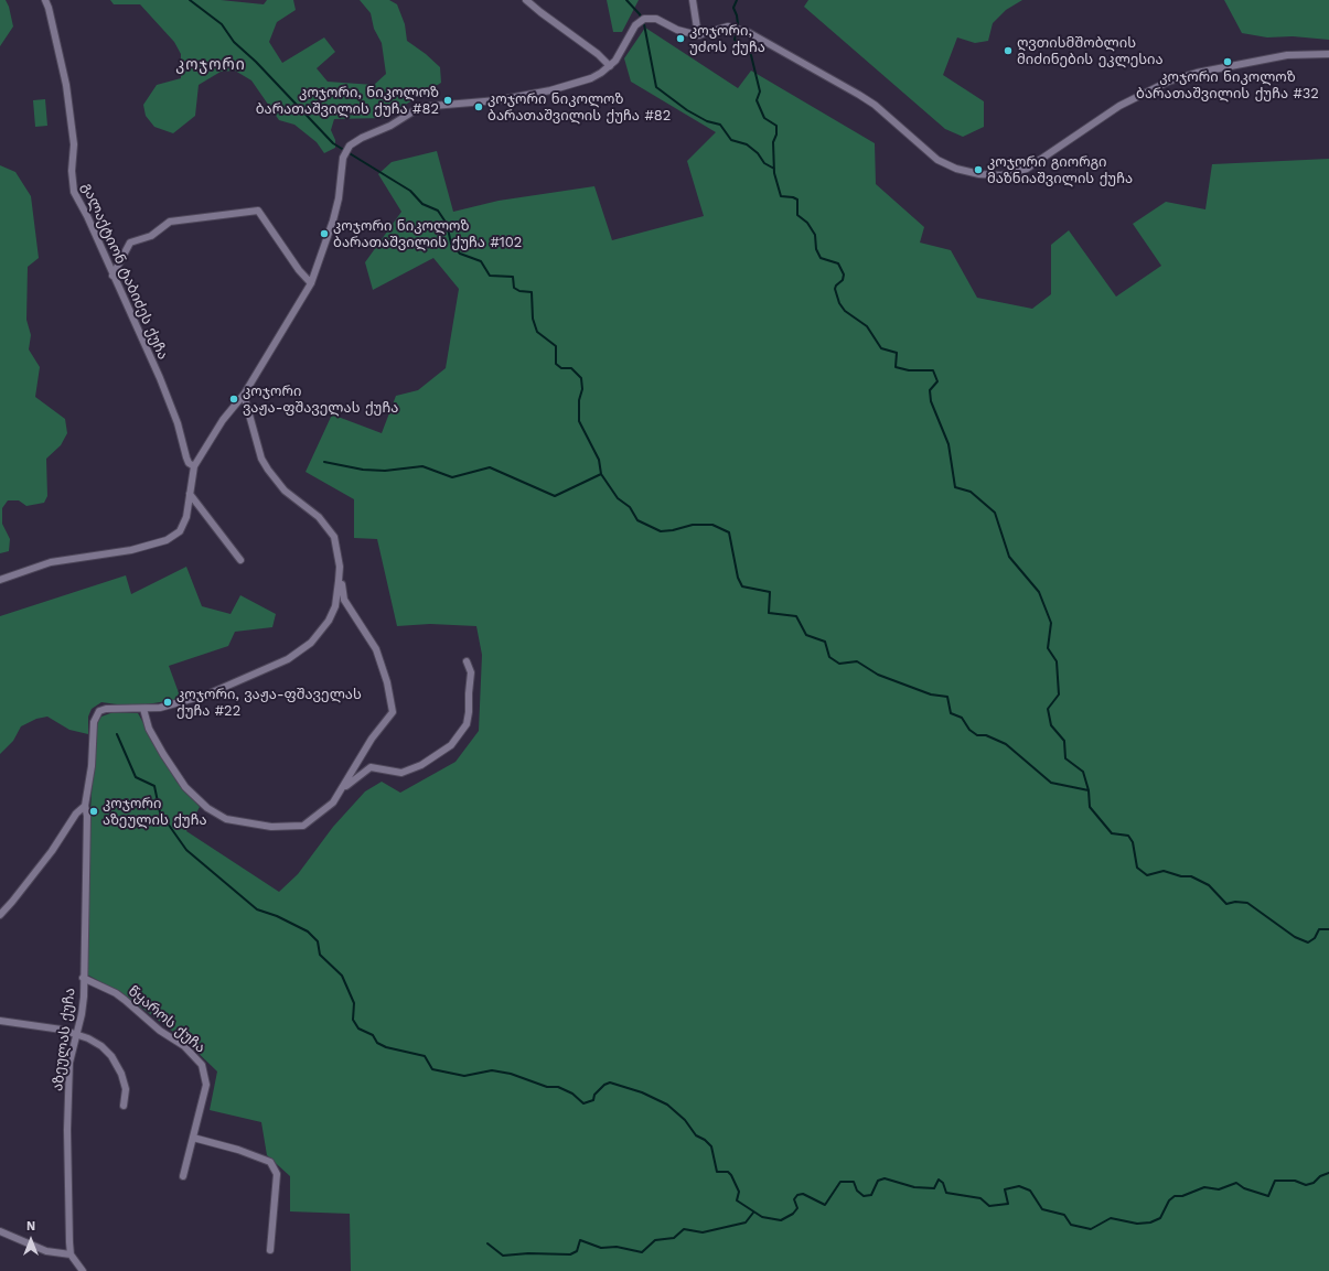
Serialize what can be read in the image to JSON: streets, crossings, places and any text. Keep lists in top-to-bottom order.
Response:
{
  "streets": {
    "street": ["გალაქტიონ ტაბიძეს ქუჩა", "წყაროს ქუჩა", "აზეულას ქუჩა"]
  },
  "crossings": [
    ["წყაროს ქუჩა", "აზეულას ქუჩა"]
  ],
  "districts": ["კოჯორი"],
  "places": [
    "კოჯორი, უძოს ქუჩა",
    "ღვთისმშობლის მიძინების ეკლესია",
    "კოჯორი ნიკოლოზ ბარათაშვილის ქუჩა #32",
    "კოჯორი, ნიკოლოზ ბარათაშვილის ქუჩა #82",
    "კოჯორი ნიკოლოზ ბარათაშვილის ქუჩა #82",
    "კოჯორი გიორგი მაზნიაშვილის ქუჩა",
    "კოჯორი ნიკოლოზ ბარათაშვილის ქუჩა #102",
    "კოჯორი ვაჟა-ფშაველას ქუჩა",
    "კოჯორი, ვაჟა-ფშაველას ქუჩა #22",
    "კოჯორი აზეულის ქუჩა"
  ],
  "north": "top"
}
